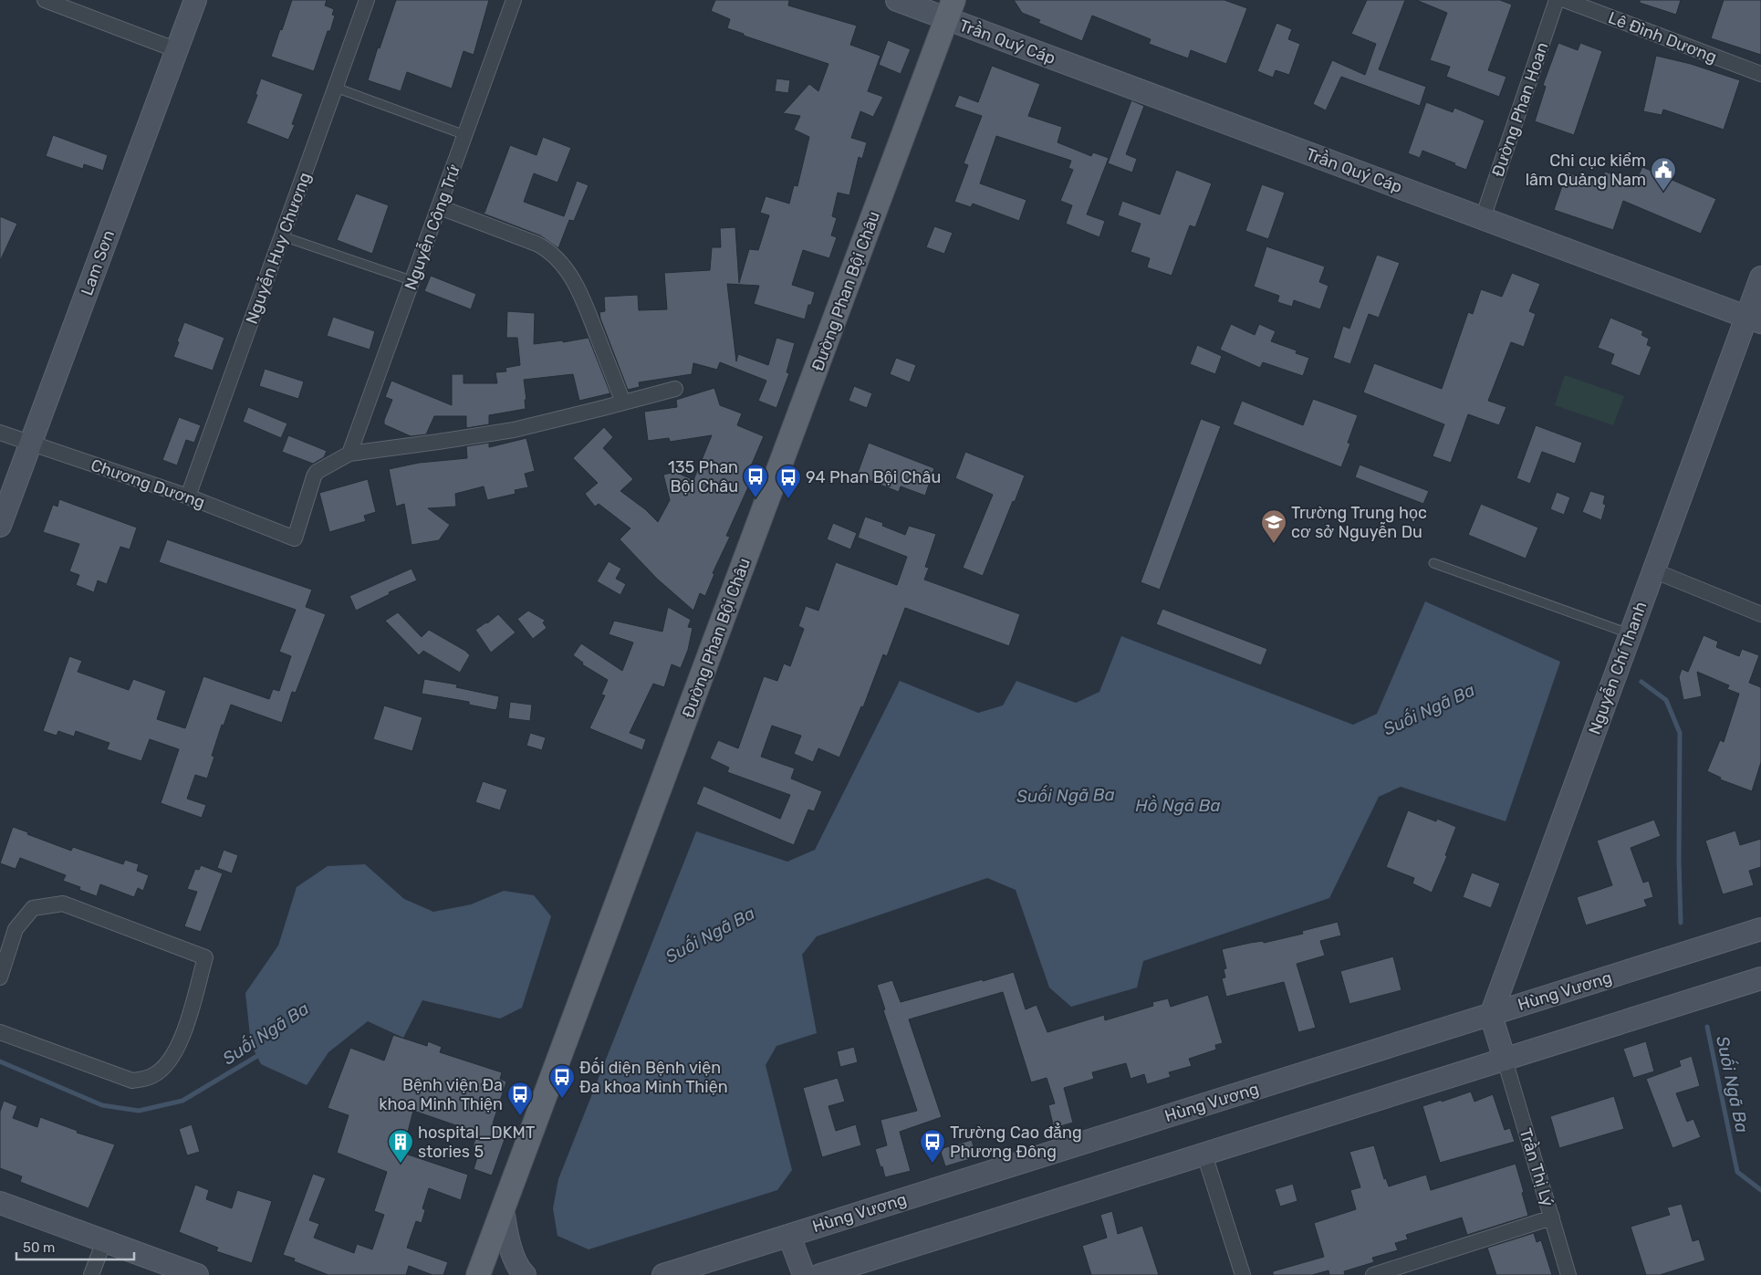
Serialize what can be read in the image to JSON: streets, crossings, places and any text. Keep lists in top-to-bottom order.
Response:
{
  "streets": {
    "main road": ["Đường Phan Bội Châu"],
    "street": [
      "Lê Đình Dương",
      "Trần Quý Cáp",
      "Đường Phan Hoan",
      "Nguyễn Công Trứ",
      "Nguyễn Huy Chương",
      "Lam Sơn",
      "Chương Dương",
      "Nguyễn Chí Thanh",
      "Hùng Vương",
      "Trần Thị Lý"
    ]
  },
  "crossings": [
    ["Trần Quý Cáp", "Đường Phan Hoan"],
    ["Trần Quý Cáp", "Đường Phan Bội Châu"],
    ["Trần Quý Cáp", "Nguyễn Chí Thanh"],
    ["Nguyễn Công Trứ", "Chương Dương"],
    ["Nguyễn Huy Chương", "Chương Dương"],
    ["Lam Sơn", "Chương Dương"],
    ["Nguyễn Chí Thanh", "Hùng Vương"]
  ],
  "water": ["Suối Ngã Ba", "Hồ Ngã Ba"],
  "places": {
    "public building": ["Chi cục kiểm lâm Quảng Nam"],
    "bus stop": [
      "135 Phan Bội Châu",
      "94 Phan Bội Châu",
      "Đối diện Bệnh viện Đa khoa Minh Thiện",
      "Bệnh viện Đa khoa Minh Thiện",
      "Trường Cao đẳng Phương Đông"
    ],
    "school or university": ["Trường Trung học cơ sở Nguyễn Du"],
    "building": ["hospital_DKMT stories 5"]
  },
  "scale_bar": "50 m"
}
